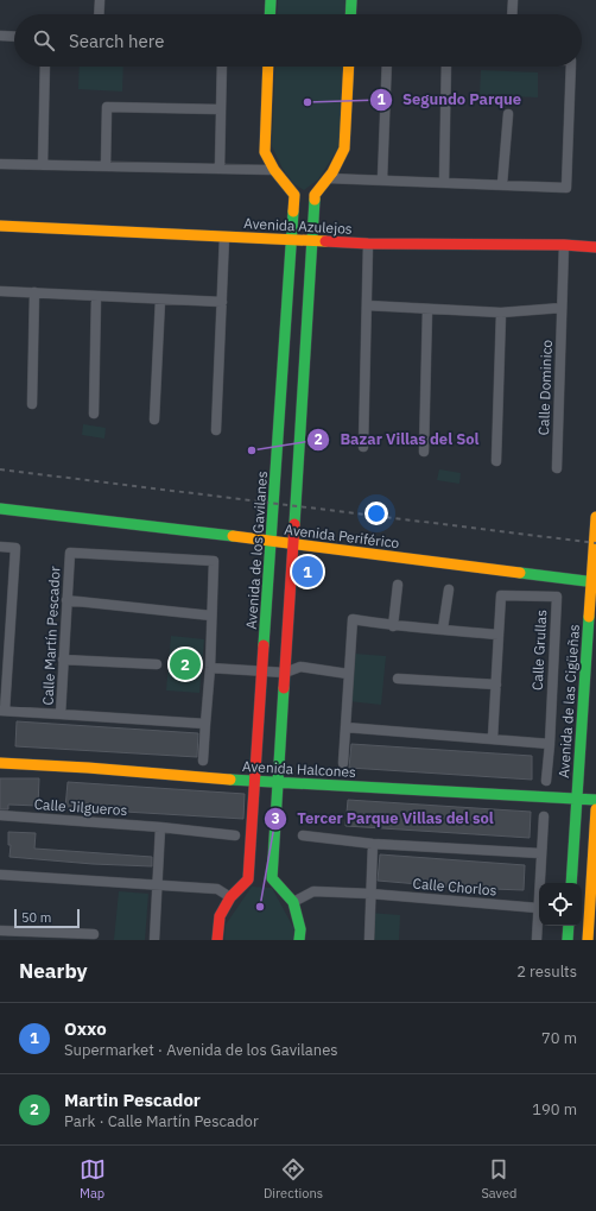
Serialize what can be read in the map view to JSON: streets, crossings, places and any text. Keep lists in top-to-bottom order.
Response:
{
  "streets": {
    "main road": [
      "Avenida Azulejos",
      "Avenida Periférico",
      "Avenida de los Gavilanes",
      "Avenida de las Cigüeñas",
      "Avenida Halcones"
    ],
    "street": [
      "Calle Dominico",
      "Calle Martín Pescador",
      "Calle Grullas",
      "Calle Jilgueros",
      "Calle Chorlos"
    ]
  },
  "crossings": [
    ["Avenida Azulejos", "Calle Dominico"],
    ["Avenida Azulejos", "Avenida de los Gavilanes"],
    ["Avenida Periférico", "Avenida de los Gavilanes"],
    ["Avenida Periférico", "Avenida de las Cigüeñas"],
    ["Avenida de los Gavilanes", "Avenida Halcones"],
    ["Avenida de las Cigüeñas", "Avenida Halcones"]
  ],
  "places": ["Segundo Parque", "Bazar Villas del Sol", "Tercer Parque Villas del sol"],
  "scale_bar": "50 m",
  "page": {
    "search": "Search here",
    "pins": ["1", "2"],
    "scale": "50 m",
    "heading": ["Nearby", "2 results"],
    "list": [
      {
        "mark": "1",
        "name": "Oxxo",
        "note": "Supermarket · Avenida de los Gavilanes",
        "value": "70 m"
      },
      {
        "mark": "2",
        "name": "Martin Pescador",
        "note": "Park · Calle Martín Pescador",
        "value": "190 m"
      }
    ],
    "nav": ["Map", "Directions", "Saved"]
  }
}
